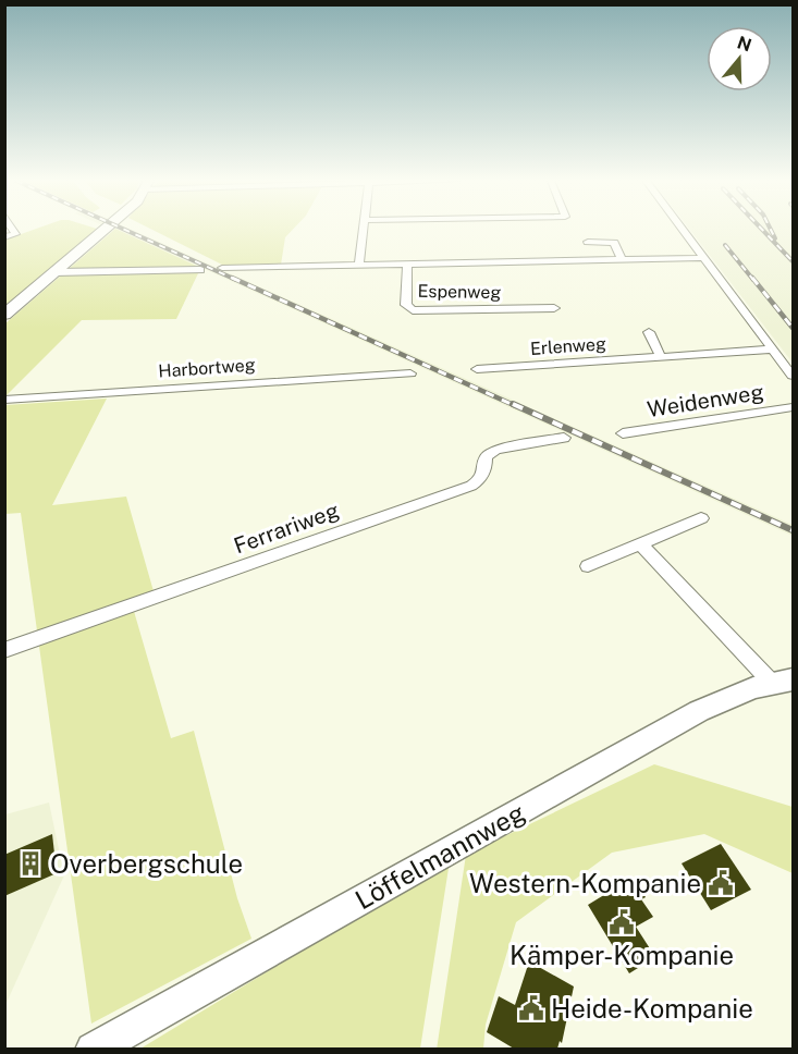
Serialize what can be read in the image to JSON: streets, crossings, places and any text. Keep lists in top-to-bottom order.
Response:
{
  "streets": {
    "street": [
      "Espenweg",
      "Erlenweg",
      "Harbortweg",
      "Weidenweg",
      "Ferrariweg",
      "Löffelmannweg"
    ]
  },
  "places": {
    "building": ["Overbergschule"],
    "public building": ["Western-Kompanie", "Kämper-Kompanie", "Heide-Kompanie"]
  },
  "north": "top"
}
